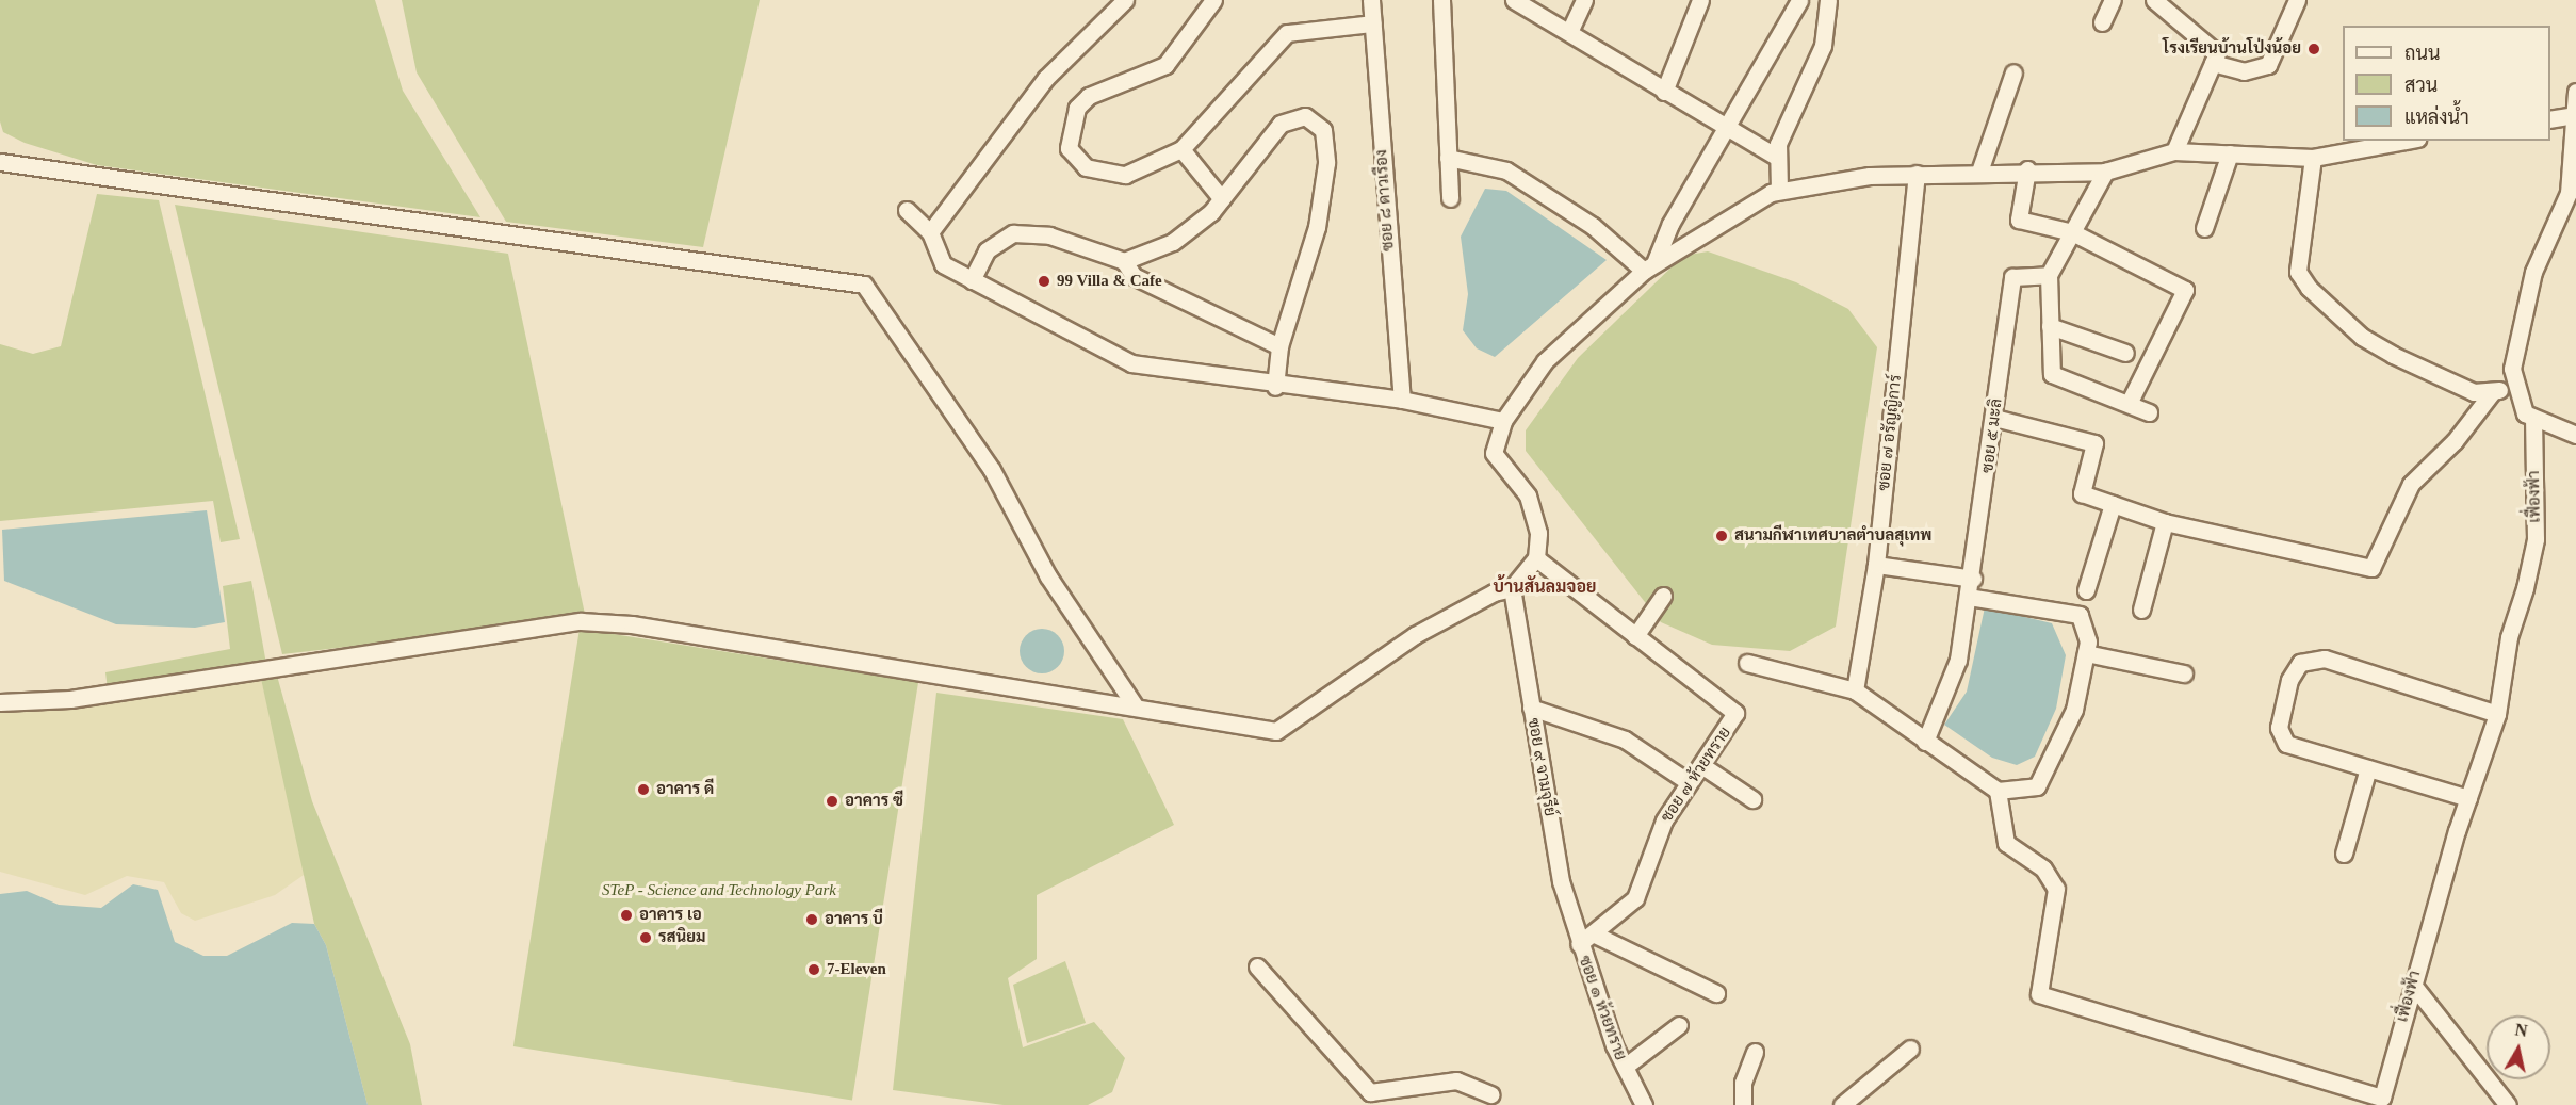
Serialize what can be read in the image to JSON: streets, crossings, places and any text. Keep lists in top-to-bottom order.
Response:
{
  "streets": {
    "street": [
      "ซอย ๘ ดาวเรือง",
      "ซอย ๗ อรัญญิการ์",
      "ซอย ๕ มะลิ",
      "เฟื่องฟ้า",
      "ซอย ๙ จามจุรีย์",
      "ซอย ๗ ห้วยทราย",
      "ซอย ๑ ห้วยทราย"
    ]
  },
  "crossings": [
    ["ซอย ๙ จามจุรีย์", "ซอย ๗ ห้วยทราย"],
    ["ซอย ๙ จามจุรีย์", "ซอย ๑ ห้วยทราย"],
    ["ซอย ๗ ห้วยทราย", "ซอย ๑ ห้วยทราย"]
  ],
  "districts": ["บ้านสันลมจอย"],
  "parks": ["STeP - Science and Technology Park"],
  "places": [
    "โรงเรียนบ้านโป่งน้อย",
    "99 Villa & Cafe",
    "สนามกีฬาเทศบาลตำบลสุเทพ",
    "อาคาร ดี",
    "อาคาร ซี",
    "อาคาร เอ",
    "อาคาร บี",
    "รสนิยม",
    "7-Eleven"
  ],
  "legend": ["ถนน", "สวน", "แหล่งน้ำ"],
  "north": "top"
}
